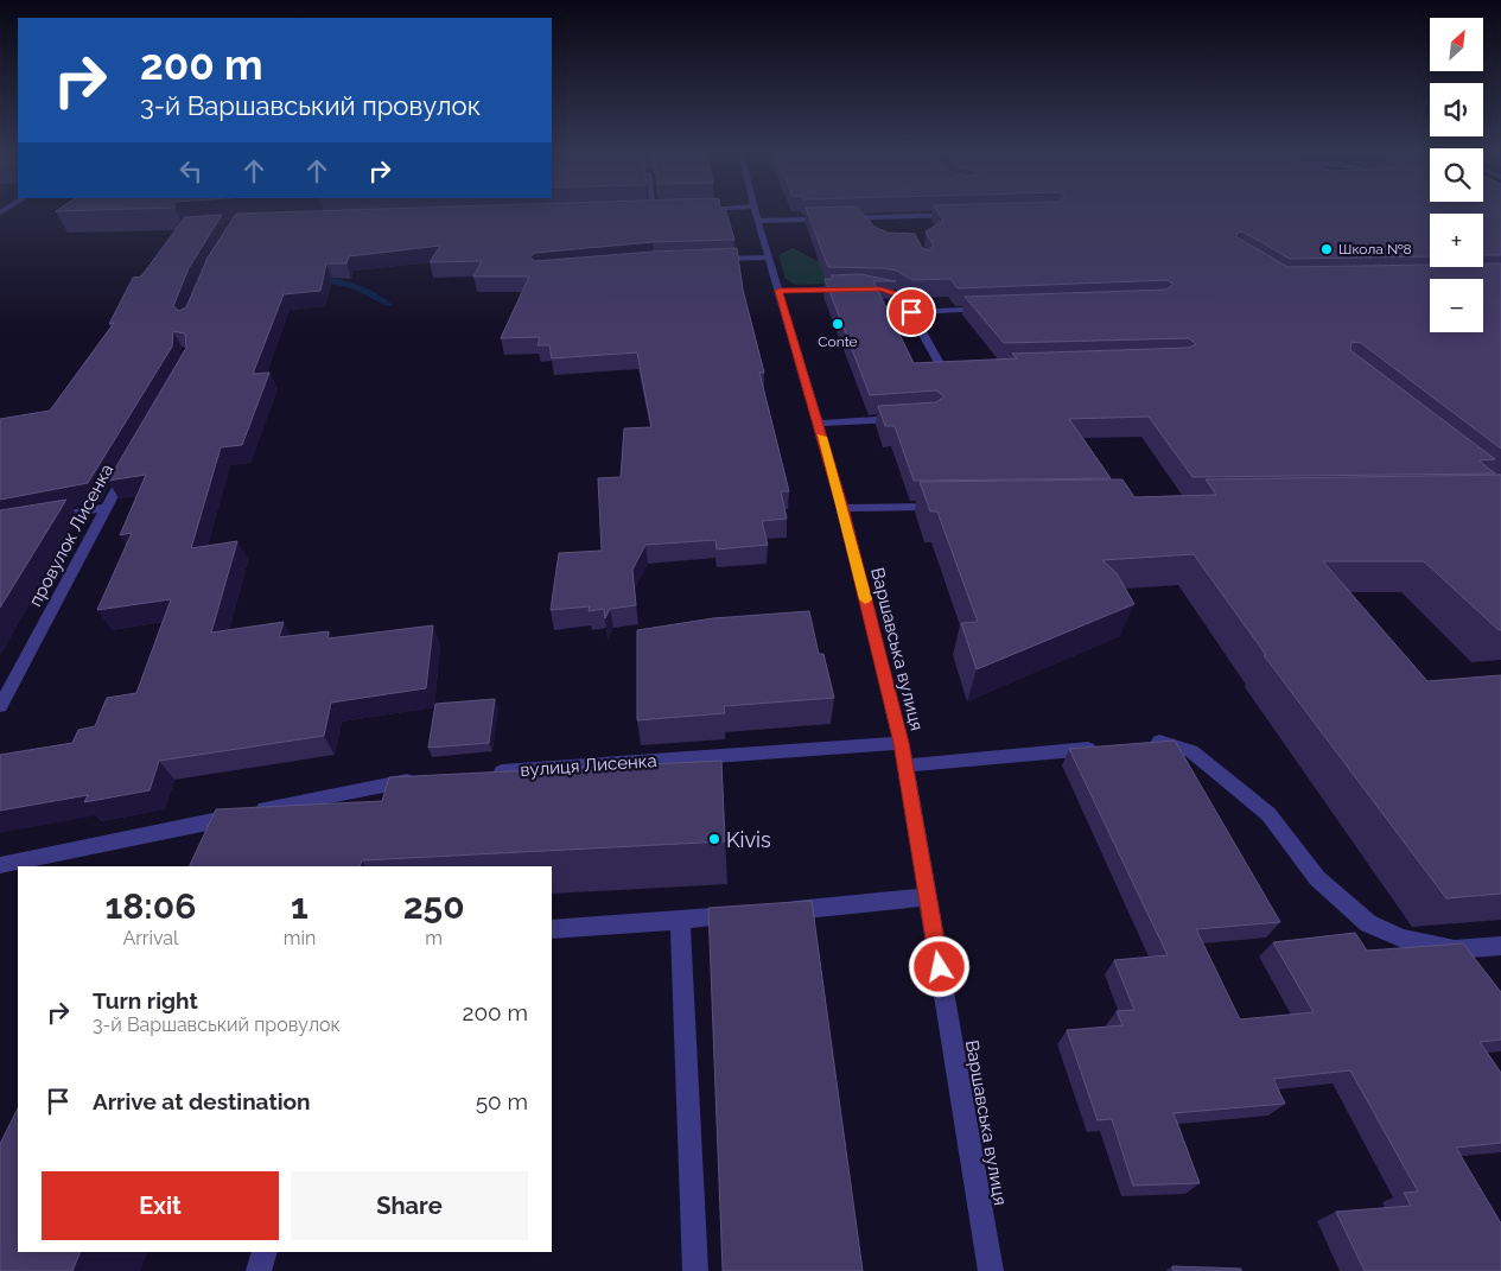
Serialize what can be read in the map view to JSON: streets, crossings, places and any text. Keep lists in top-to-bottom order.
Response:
{
  "streets": {
    "street": ["провулок Лисенка", "Варшавська вулиця", "вулиця Лисенка"]
  },
  "crossings": [
    ["Варшавська вулиця", "вулиця Лисенка"]
  ],
  "places": ["Школа №8", "Conte", "Kivis"],
  "north": "top right",
  "page": {
    "map_buttons": ["+", "−"],
    "turn": ["200 m", "3-й Варшавський провулок"],
    "eta": [
      "18:06",
      "Arrival",
      "1",
      "min",
      "250",
      "m"
    ],
    "list": [
      {
        "name": "Turn right",
        "note": "3-й Варшавський провулок",
        "value": "200 m"
      },
      {
        "name": "Arrive at destination",
        "value": "50 m"
      }
    ],
    "buttons": ["Exit", "Share"]
  }
}
